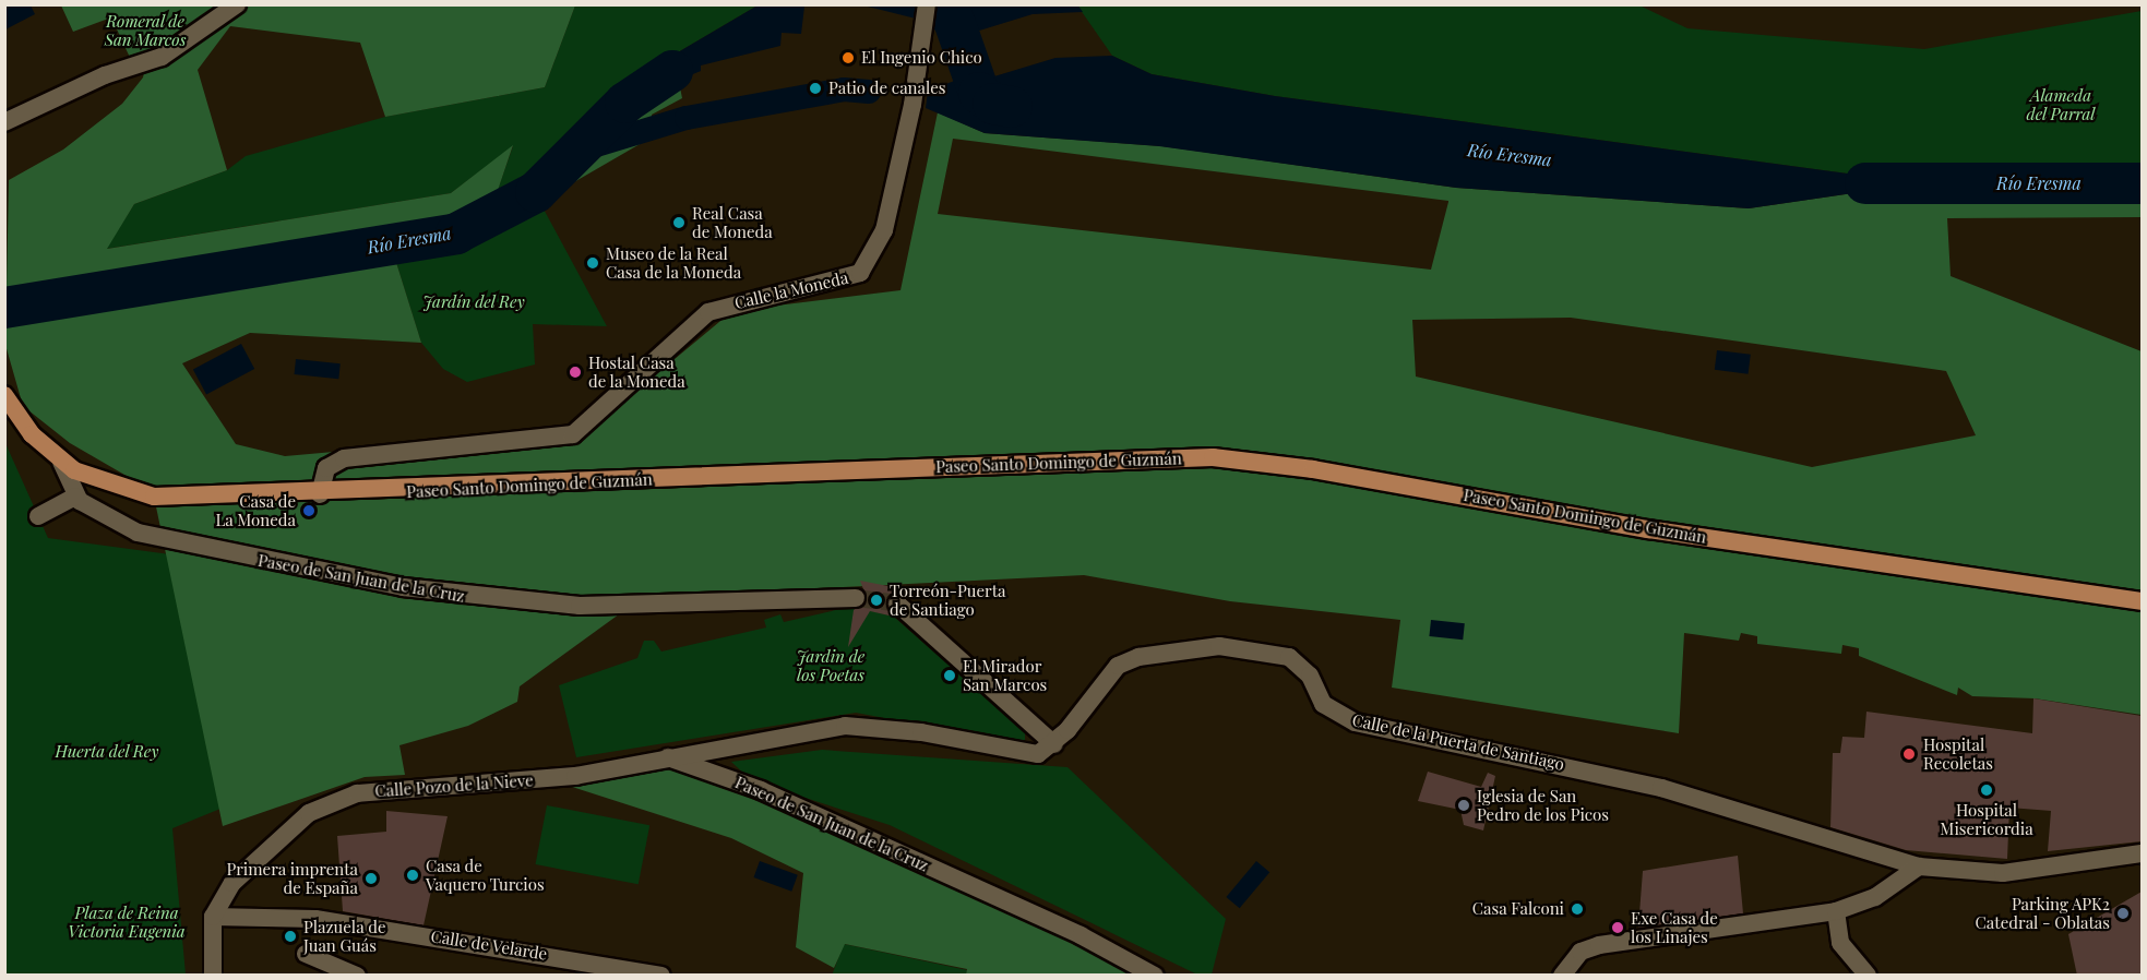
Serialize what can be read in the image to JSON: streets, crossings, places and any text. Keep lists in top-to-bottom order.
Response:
{
  "streets": {
    "main road": ["Paseo Santo Domingo de Guzmán"],
    "street": [
      "Calle la Moneda",
      "Paseo de San Juan de la Cruz",
      "Calle de la Puerta de Santiago",
      "Calle Pozo de la Nieve",
      "Calle de Velarde"
    ]
  },
  "crossings": [
    ["Calle la Moneda", "Paseo Santo Domingo de Guzmán"],
    ["Paseo de San Juan de la Cruz", "Calle Pozo de la Nieve"],
    ["Calle Pozo de la Nieve", "Calle de Velarde"]
  ],
  "water": ["Río Eresma"],
  "parks": [
    "Romeral de San Marcos",
    "Alameda del Parral",
    "Jardín del Rey",
    "Jardin de los Poetas",
    "Huerta del Rey",
    "Plaza de Reina Victoria Eugenia"
  ],
  "places": [
    "El Ingenio Chico",
    "Patio de canales",
    "Real Casa de Moneda",
    "Museo de la Real Casa de la Moneda",
    "Hostal Casa de la Moneda",
    "Casa de La Moneda",
    "Torreón-Puerta de Santiago",
    "El Mirador San Marcos",
    "Hospital Recoletas",
    "Hospital Misericordia",
    "Iglesia de San Pedro de los Picos",
    "Casa de Vaquero Turcios",
    "Primera imprenta de España",
    "Casa Falconi",
    "Parking APK2 Catedral - Oblatas",
    "Exe Casa de los Linajes",
    "Plazuela de Juan Guás"
  ]
}
